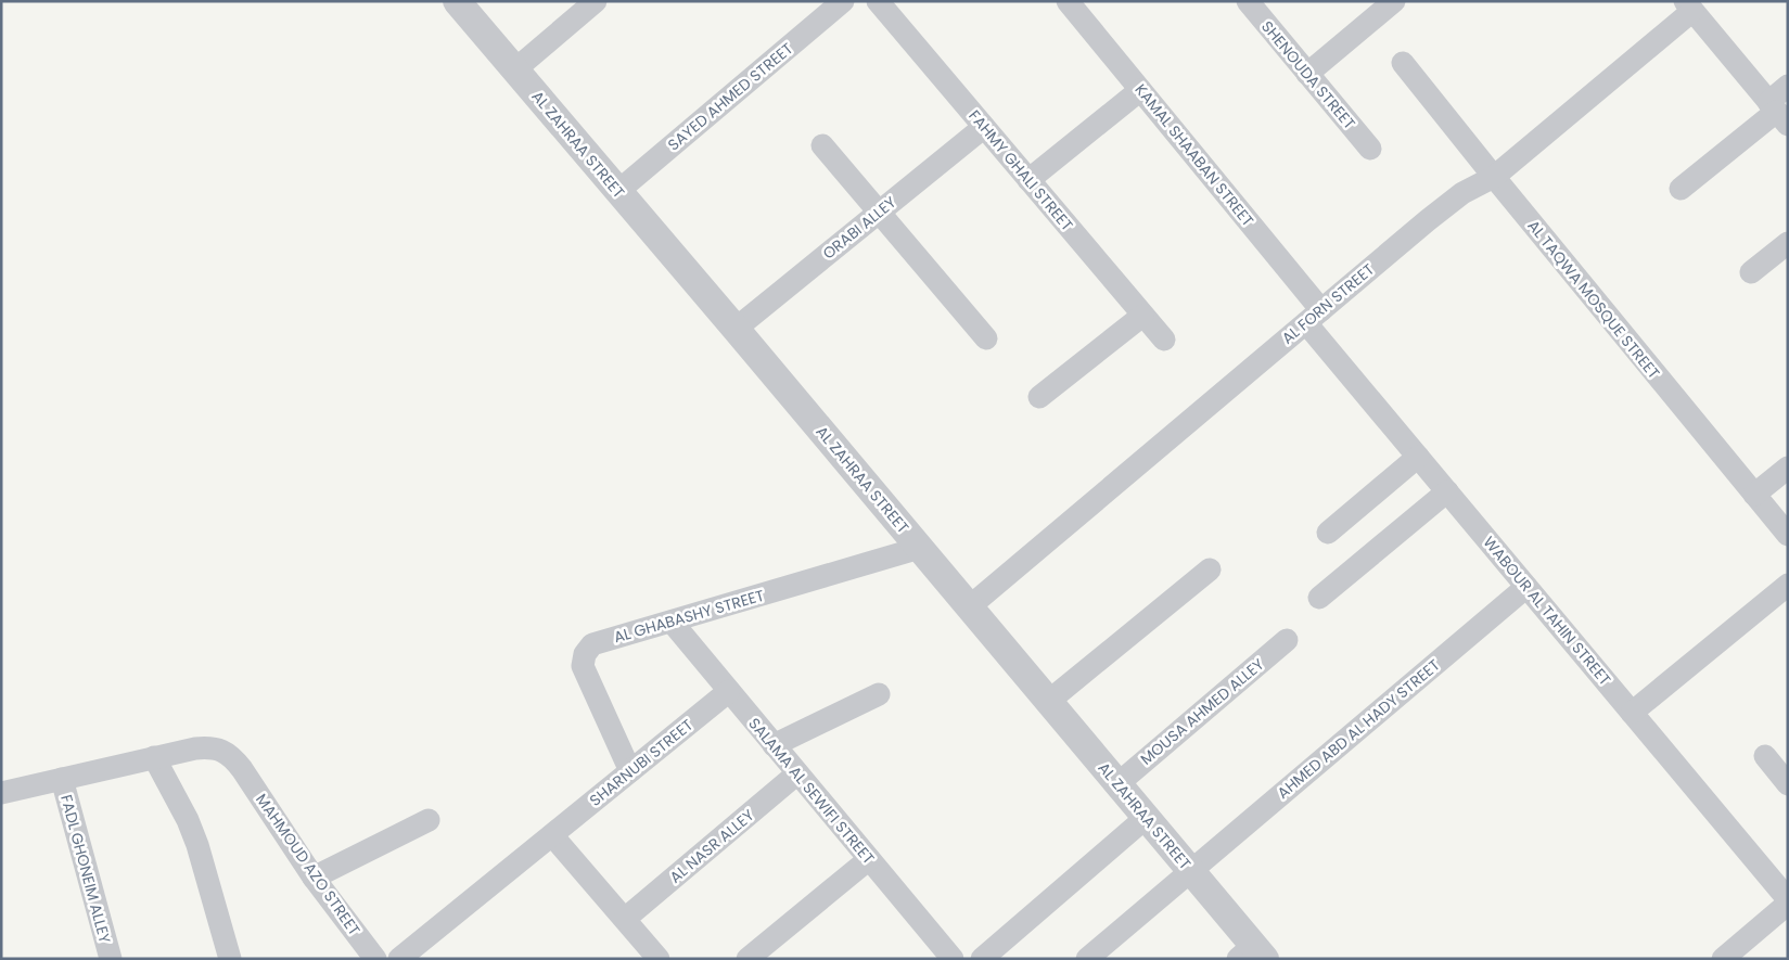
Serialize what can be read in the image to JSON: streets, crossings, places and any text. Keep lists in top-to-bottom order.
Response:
{
  "streets": {
    "street": [
      "SHENOUDA STREET",
      "SAYED AHMED STREET",
      "AL ZAHRAA STREET",
      "KAMAL SHAABAN STREET",
      "FAHMY GHALI STREET",
      "ORABI ALLEY",
      "AL TAQWA MOSQUE STREET",
      "AL FORN STREET",
      "WABOUR AL TAHIN STREET",
      "AL GHABASHY STREET",
      "MOUSA AHMED ALLEY",
      "AHMED ABD AL HADY STREET",
      "SHARNUBI STREET",
      "SALAMA AL SEWIFI STREET",
      "AL NASR ALLEY",
      "MAHMOUD AZO STREET",
      "FADL GHONEIM ALLEY"
    ]
  },
  "crossings": [
    ["SAYED AHMED STREET", "AL ZAHRAA STREET"],
    ["AL ZAHRAA STREET", "ORABI ALLEY"],
    ["AL ZAHRAA STREET", "AL FORN STREET"],
    ["AL ZAHRAA STREET", "AL GHABASHY STREET"],
    ["AL ZAHRAA STREET", "MOUSA AHMED ALLEY"],
    ["AL ZAHRAA STREET", "AHMED ABD AL HADY STREET"],
    ["KAMAL SHAABAN STREET", "AL FORN STREET"],
    ["KAMAL SHAABAN STREET", "WABOUR AL TAHIN STREET"],
    ["FAHMY GHALI STREET", "ORABI ALLEY"],
    ["AL TAQWA MOSQUE STREET", "AL FORN STREET"],
    ["AL FORN STREET", "WABOUR AL TAHIN STREET"],
    ["WABOUR AL TAHIN STREET", "AHMED ABD AL HADY STREET"],
    ["AL GHABASHY STREET", "SHARNUBI STREET"],
    ["AL GHABASHY STREET", "SALAMA AL SEWIFI STREET"],
    ["SHARNUBI STREET", "SALAMA AL SEWIFI STREET"],
    ["SALAMA AL SEWIFI STREET", "AL NASR ALLEY"],
    ["MAHMOUD AZO STREET", "FADL GHONEIM ALLEY"]
  ]
}
